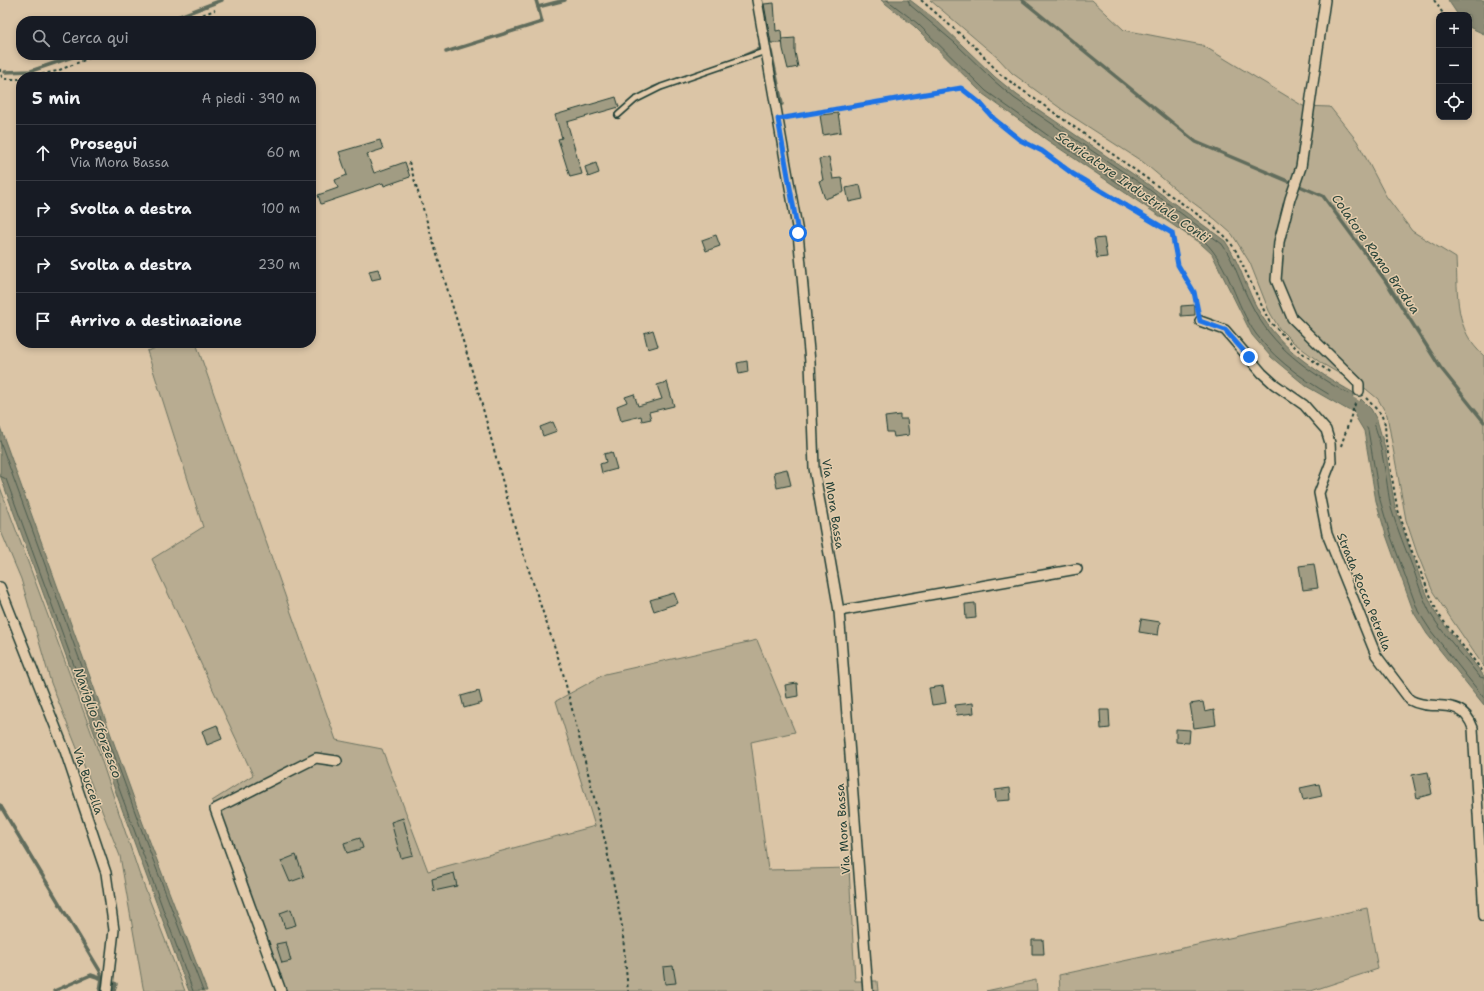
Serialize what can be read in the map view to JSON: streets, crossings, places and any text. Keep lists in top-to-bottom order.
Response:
{
  "streets": {
    "street": ["Via Mora Bassa", "Strada Rocca Petrella", "Via Buccella"]
  },
  "water": ["Scaricatore Industriale Conti", "Colatore Ramo Bredua", "Naviglio Sforzesco"],
  "page": {
    "map_buttons": ["+", "−"],
    "search": "Cerca qui",
    "heading": ["5 min", "A piedi · 390 m"],
    "list": [
      ["Prosegui", "Via Mora Bassa", "60 m"],
      ["Svolta a destra", "100 m"],
      ["Svolta a destra", "230 m"],
      "Arrivo a destinazione"
    ]
  }
}
